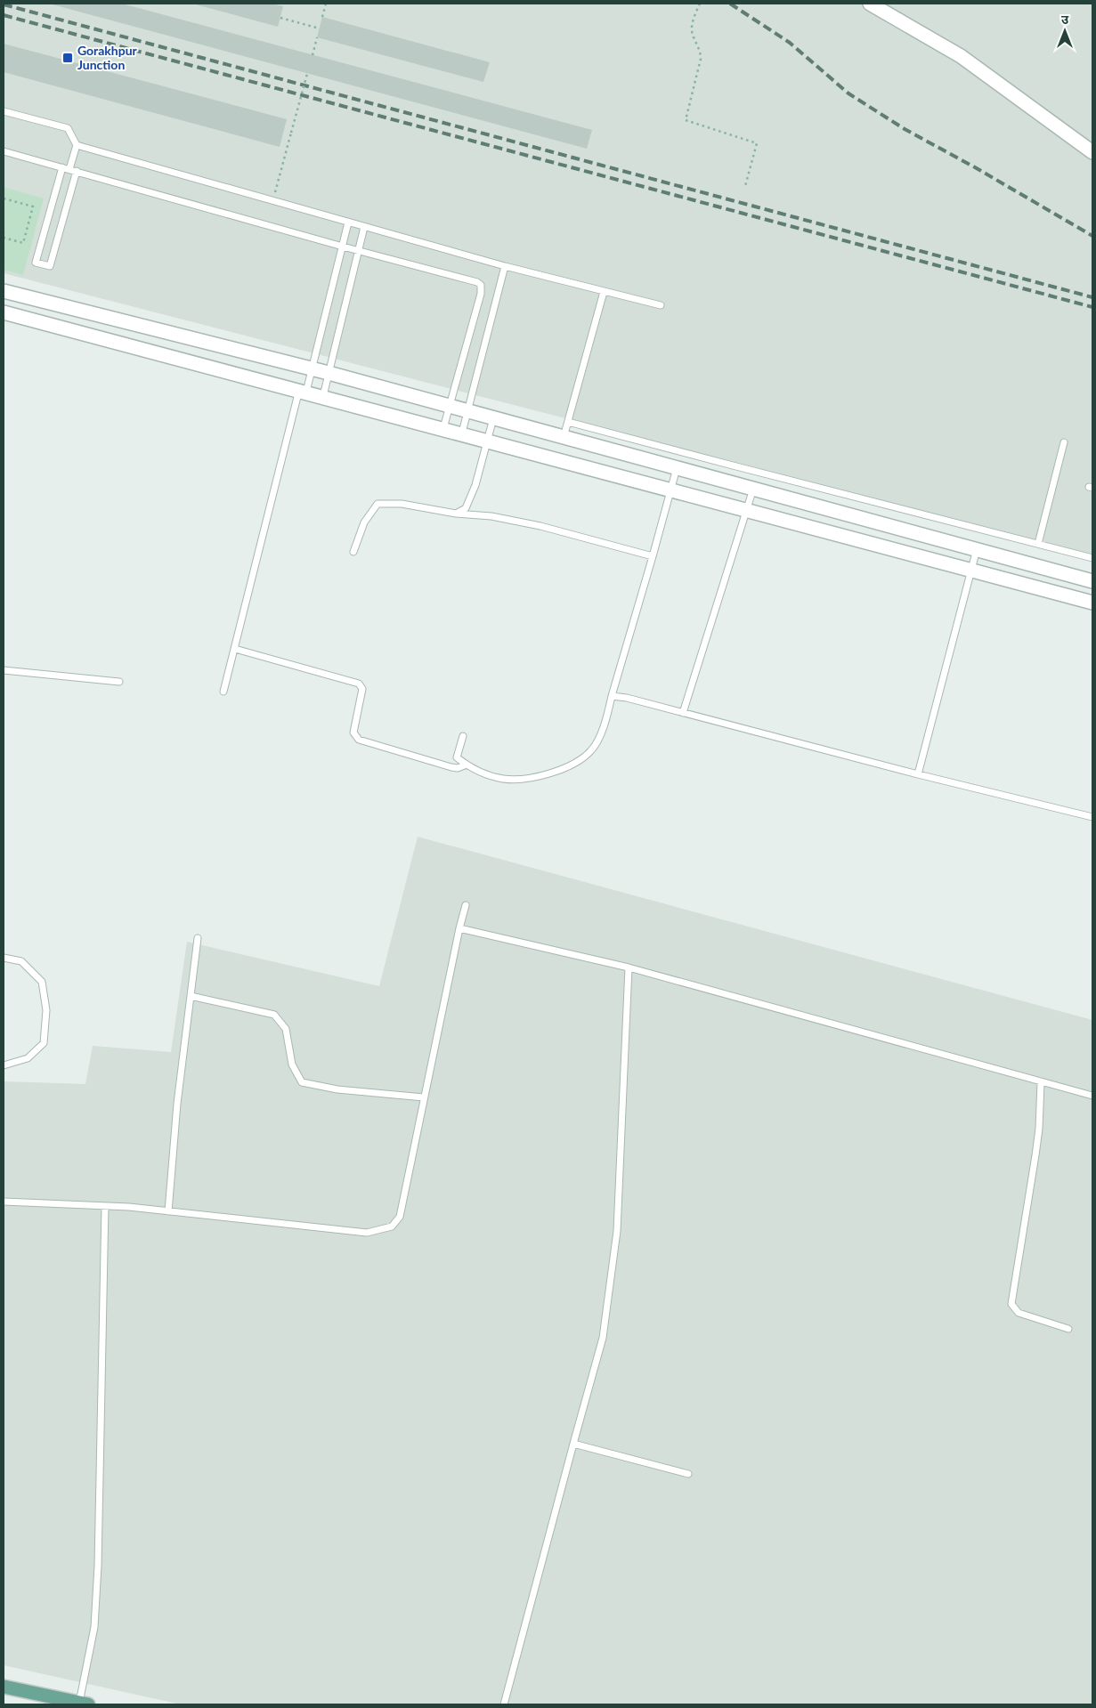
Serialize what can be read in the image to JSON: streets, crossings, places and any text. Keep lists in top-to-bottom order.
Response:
{
  "places": {
    "transit": ["Gorakhpur Junction"]
  },
  "north": "top"
}
